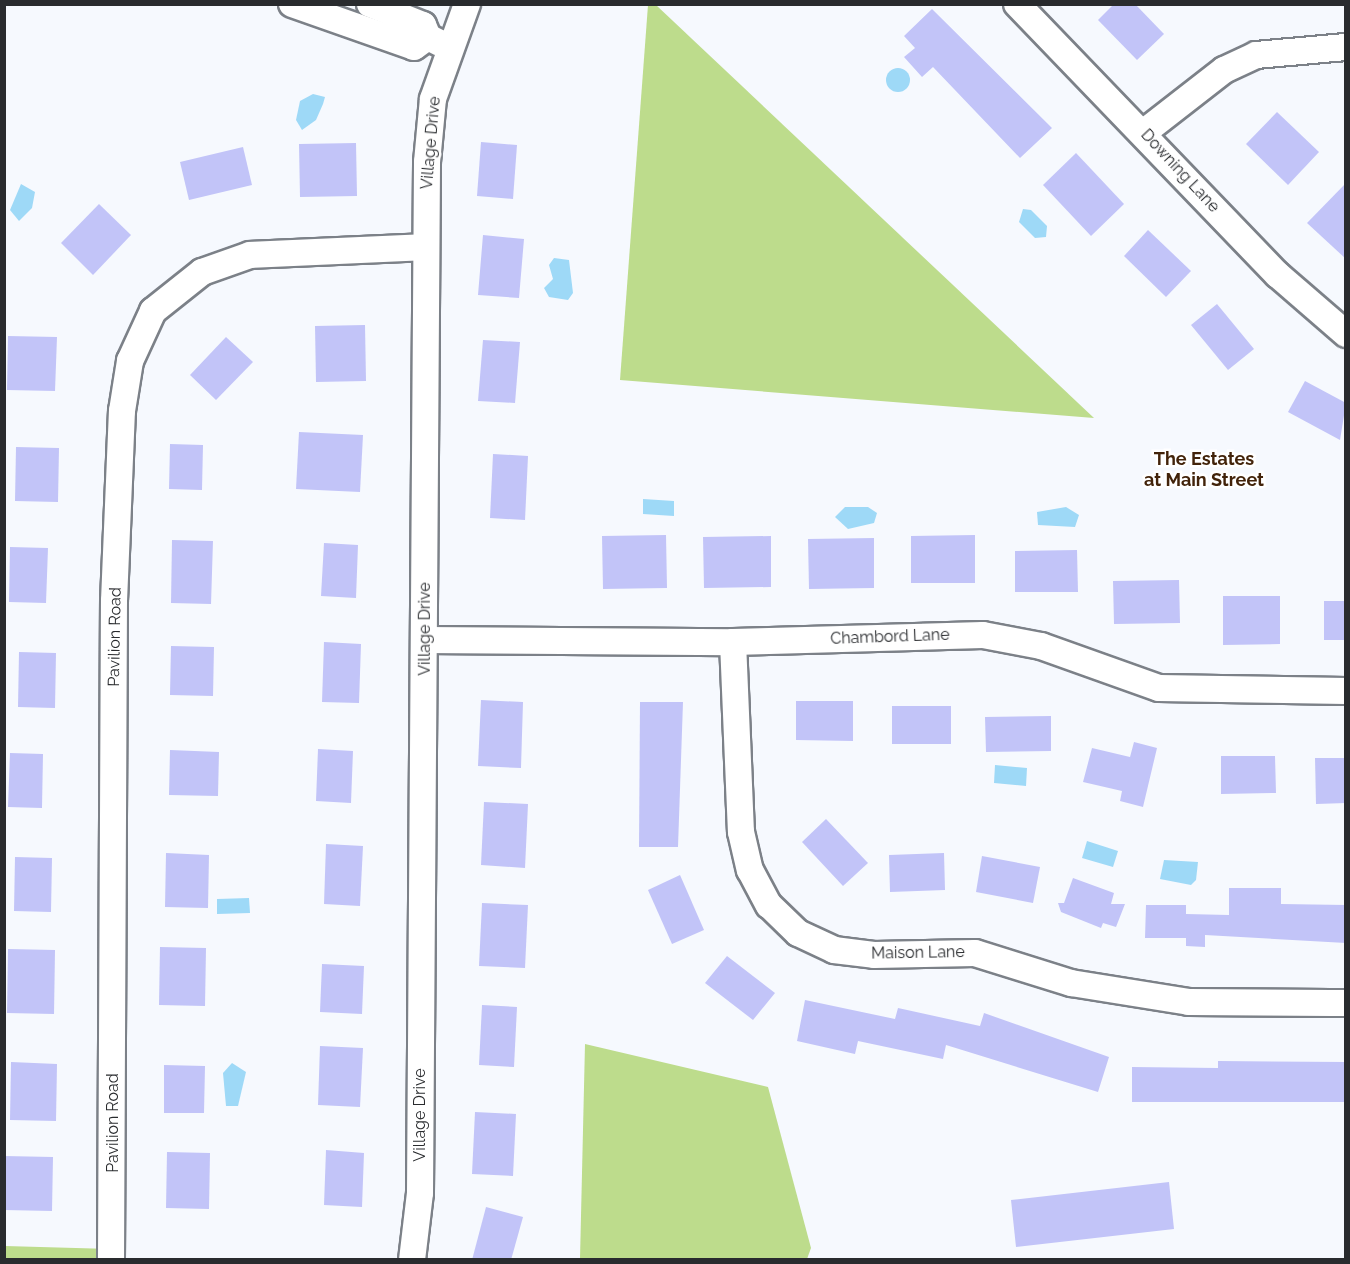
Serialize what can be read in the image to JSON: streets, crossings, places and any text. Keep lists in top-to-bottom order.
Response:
{
  "streets": {
    "street": [
      "Village Drive",
      "Downing Lane",
      "Pavilion Road",
      "Chambord Lane",
      "Maison Lane"
    ]
  },
  "crossings": [
    ["Village Drive", "Pavilion Road"],
    ["Village Drive", "Chambord Lane"],
    ["Chambord Lane", "Maison Lane"]
  ],
  "districts": ["The Estates at Main Street"]
}
